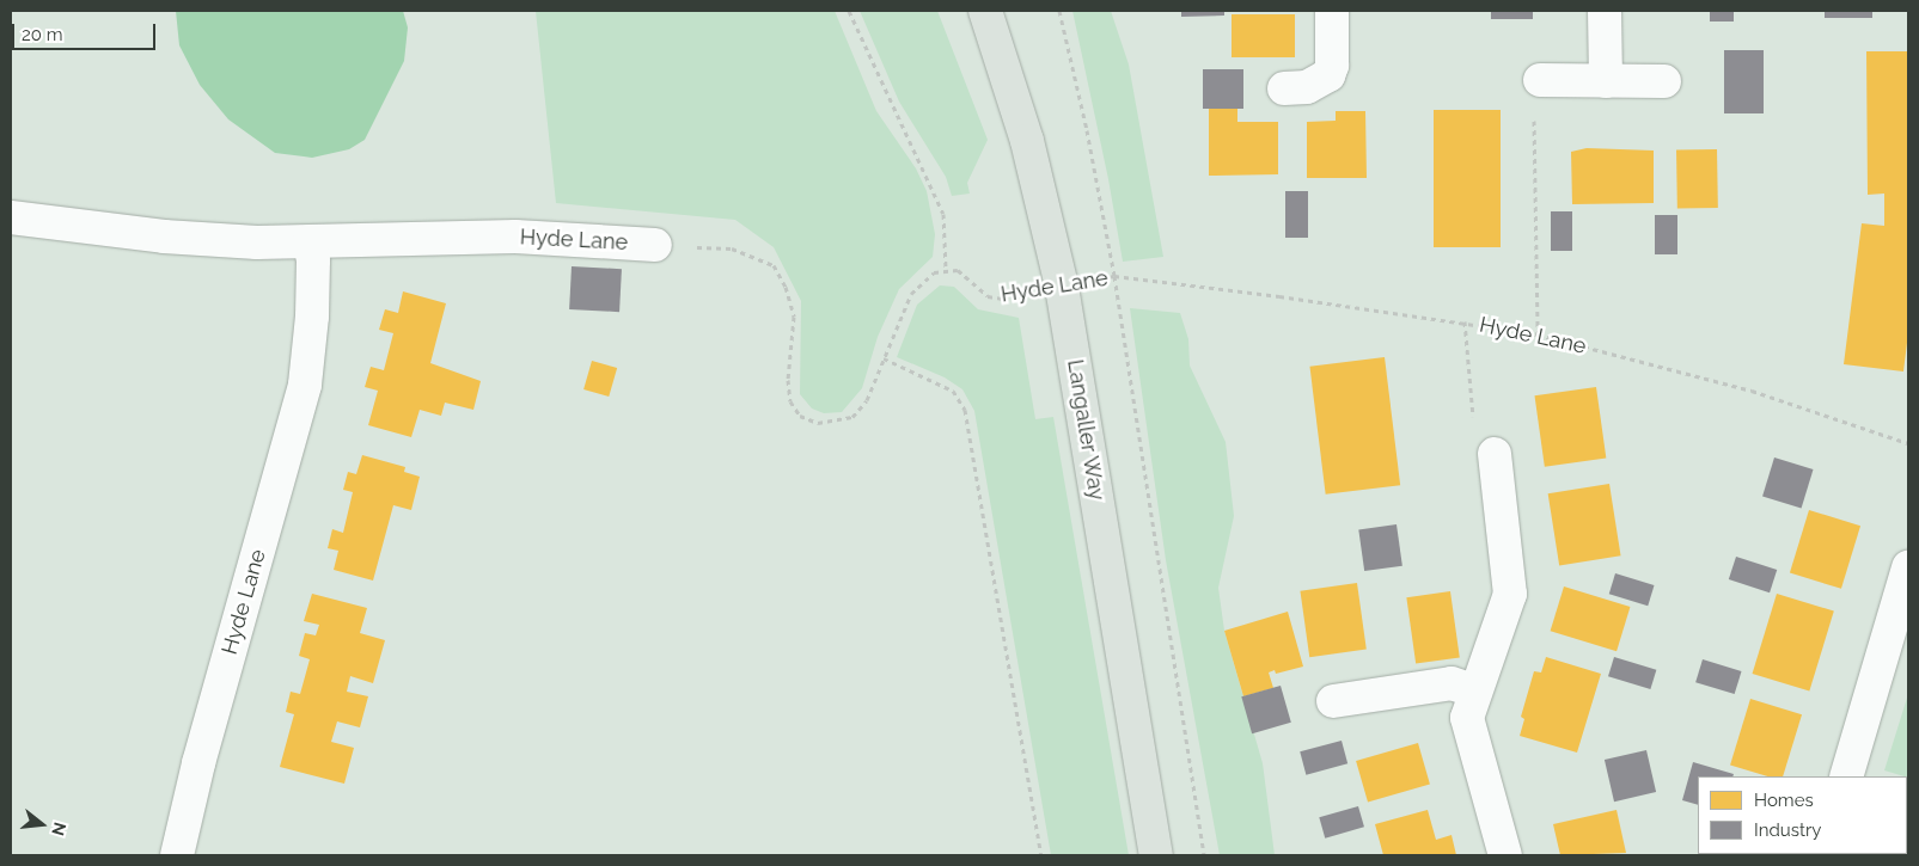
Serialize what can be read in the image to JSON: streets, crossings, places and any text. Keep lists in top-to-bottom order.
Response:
{
  "streets": {
    "main road": ["Langaller Way"],
    "street": ["Hyde Lane"]
  },
  "crossings": [
    ["Hyde Lane", "Langaller Way"]
  ],
  "legend": ["Homes", "Industry"],
  "scale_bar": "20 m",
  "north": "right"
}
